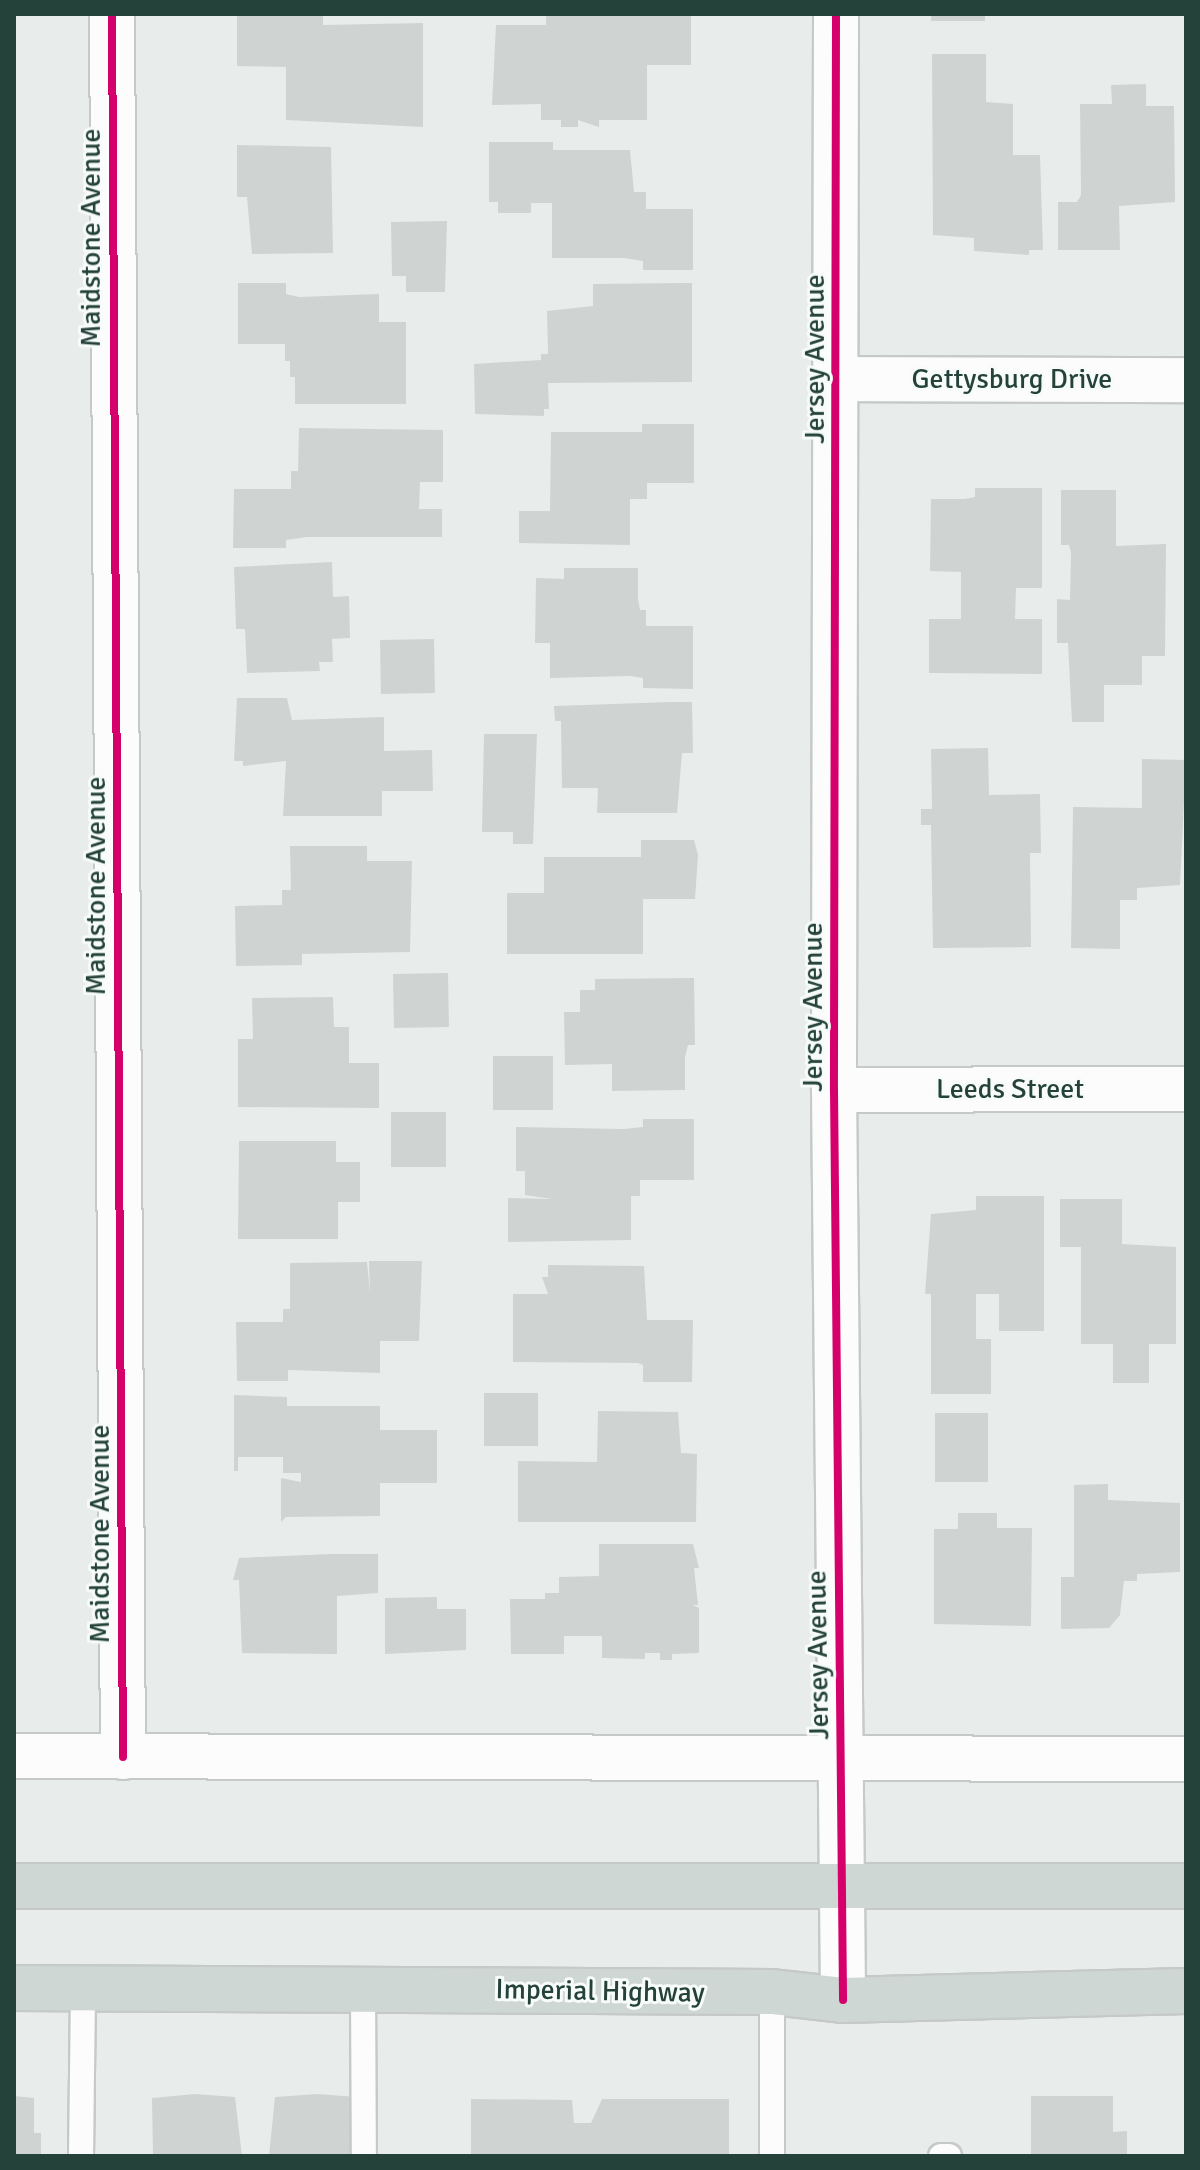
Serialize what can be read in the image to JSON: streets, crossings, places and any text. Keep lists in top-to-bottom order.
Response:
{
  "streets": {
    "main road": ["Imperial Highway"],
    "street": [
      "Maidstone Avenue",
      "Jersey Avenue",
      "Gettysburg Drive",
      "Leeds Street"
    ]
  },
  "crossings": [
    ["Jersey Avenue", "Gettysburg Drive"],
    ["Jersey Avenue", "Leeds Street"],
    ["Jersey Avenue", "Imperial Highway"]
  ]
}
